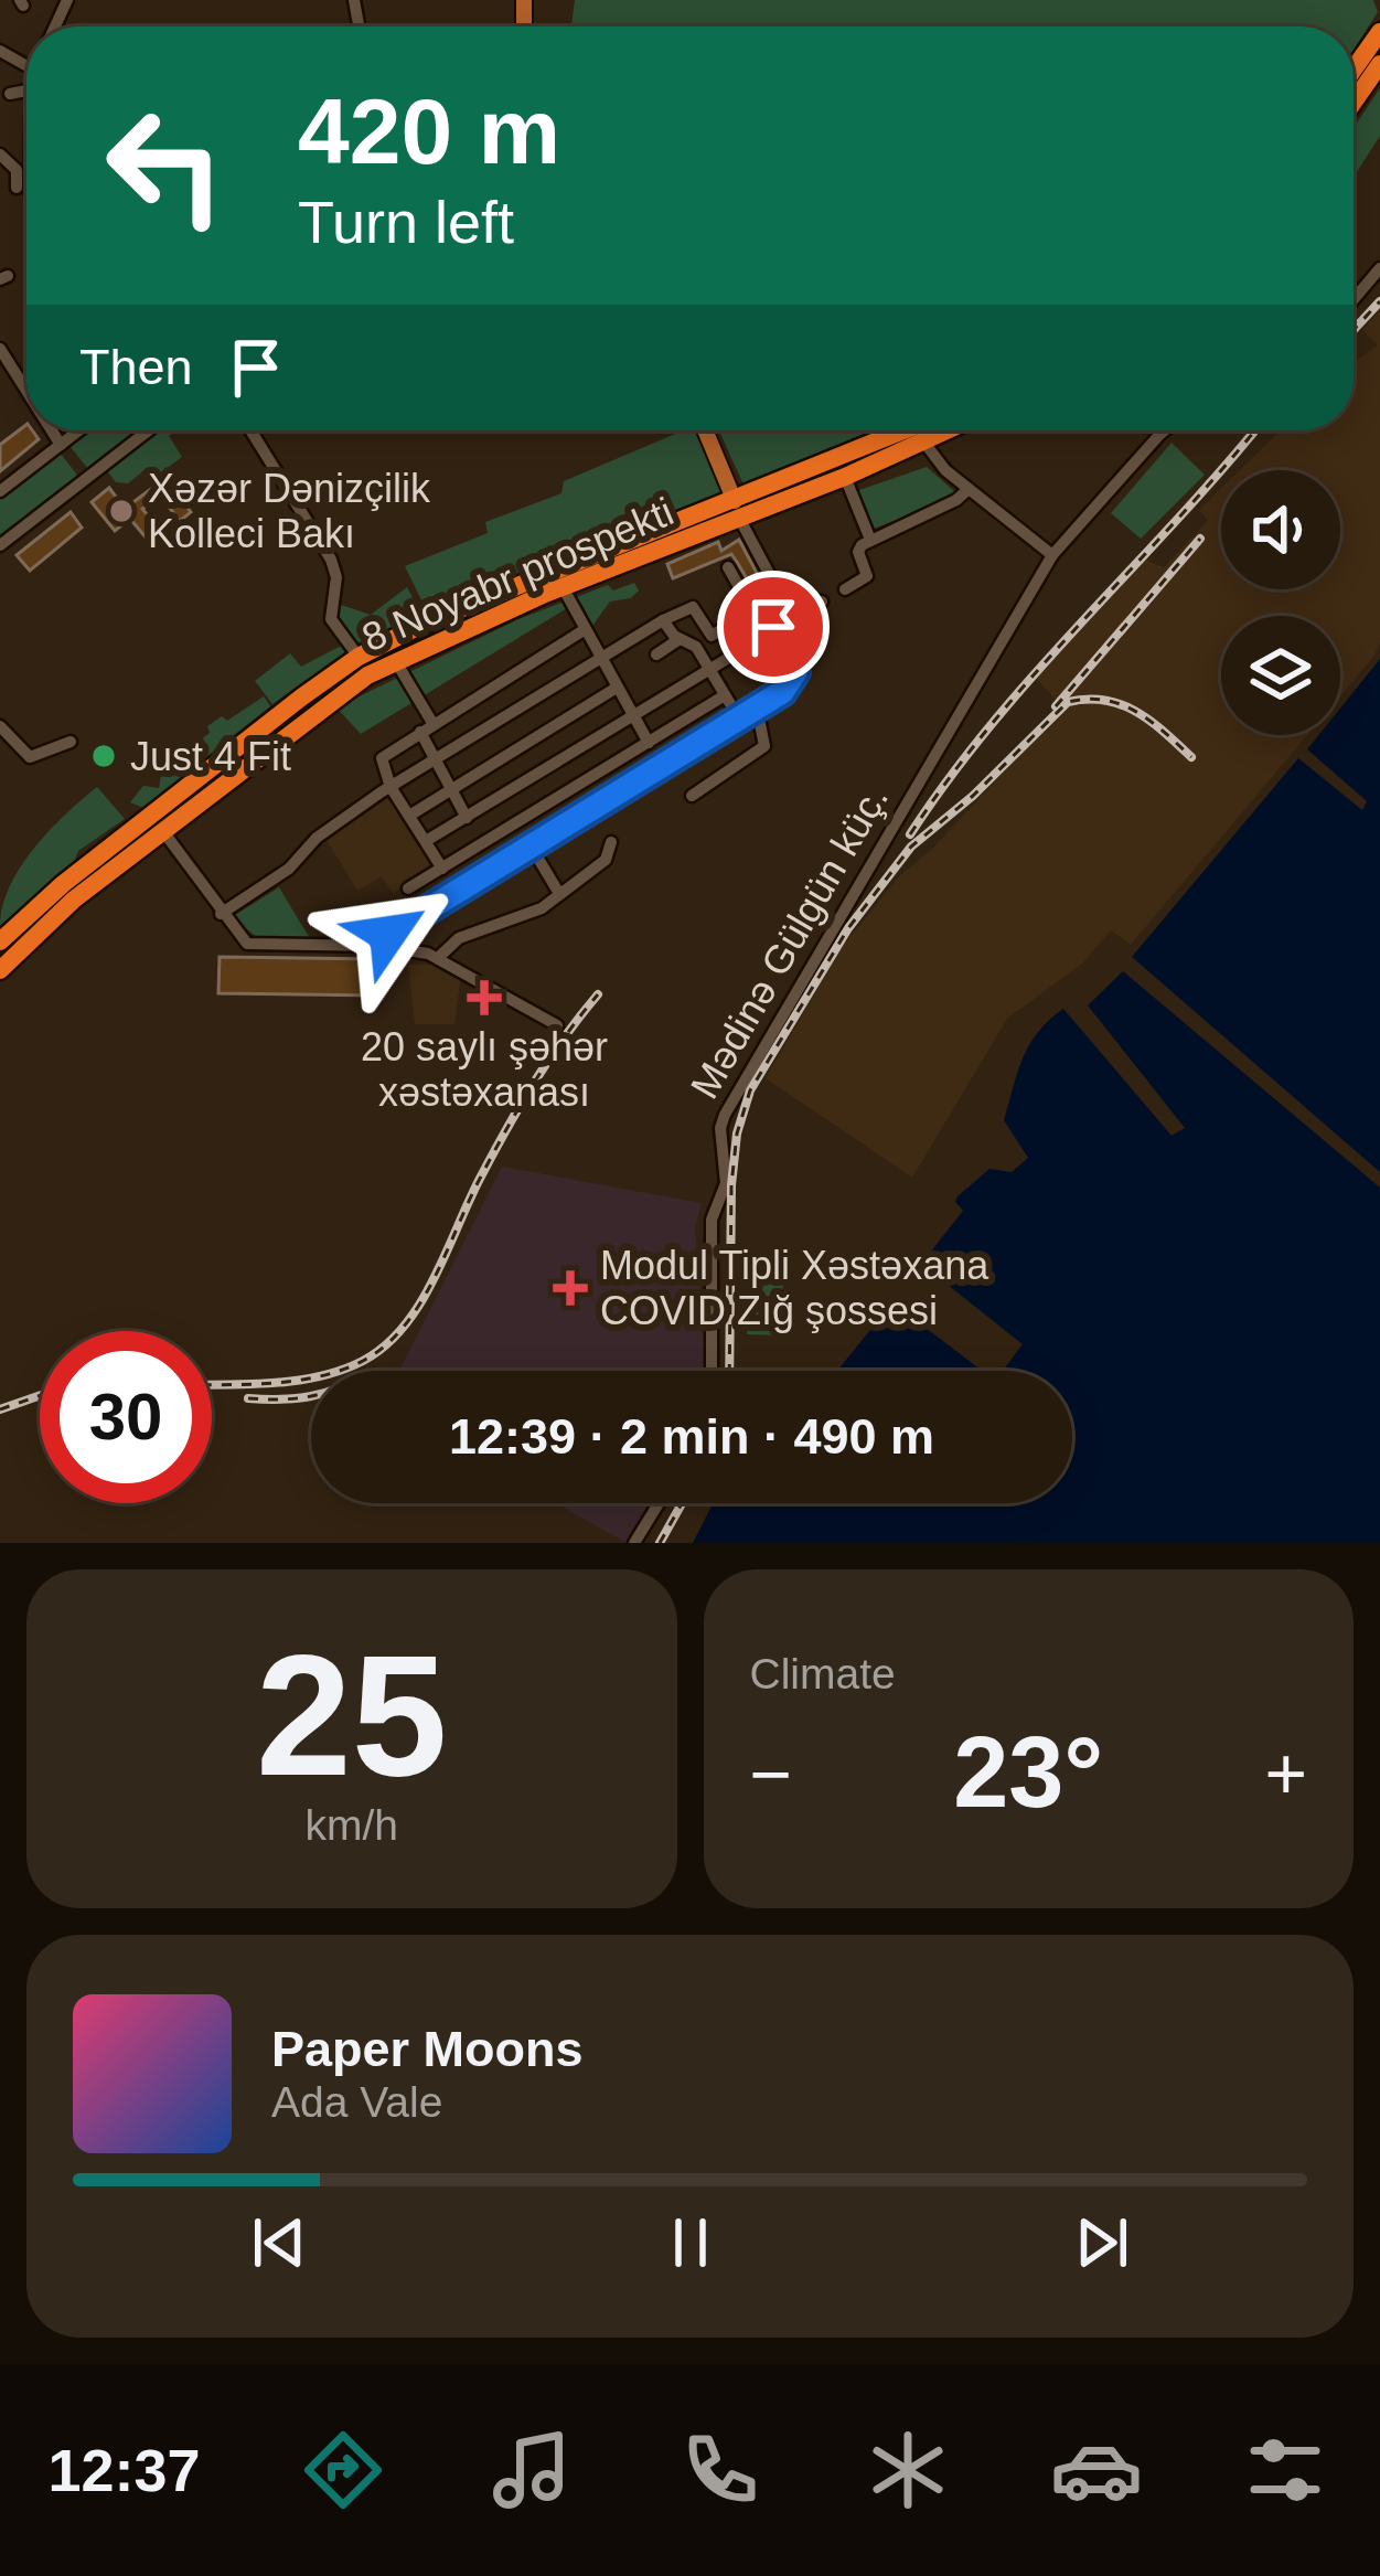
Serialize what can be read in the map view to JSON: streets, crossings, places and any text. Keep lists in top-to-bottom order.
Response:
{
  "streets": {
    "highway": ["8 Noyabr prospekti"],
    "street": ["Mədinə Gülgün küç."]
  },
  "places": {
    "other": ["Xəzər Dənizçilik Kolleci Bakı", "Just 4 Fit"],
    "health": ["20 saylı şəhər xəstəxanası", "Modul Tipli Xəstəxana COVID Zığ şossesi"]
  },
  "page": {
    "turn": ["420 m", "Turn left"],
    "then": "Then",
    "limit": "30",
    "trip": "12:39 · 2 min · 490 m",
    "tile": [
      ["25", "km/h"],
      "Climate"
    ],
    "heat": ["−", "23°", "+"],
    "song": ["Paper Moons", "Ada Vale"],
    "tabs": "12:37"
  }
}
